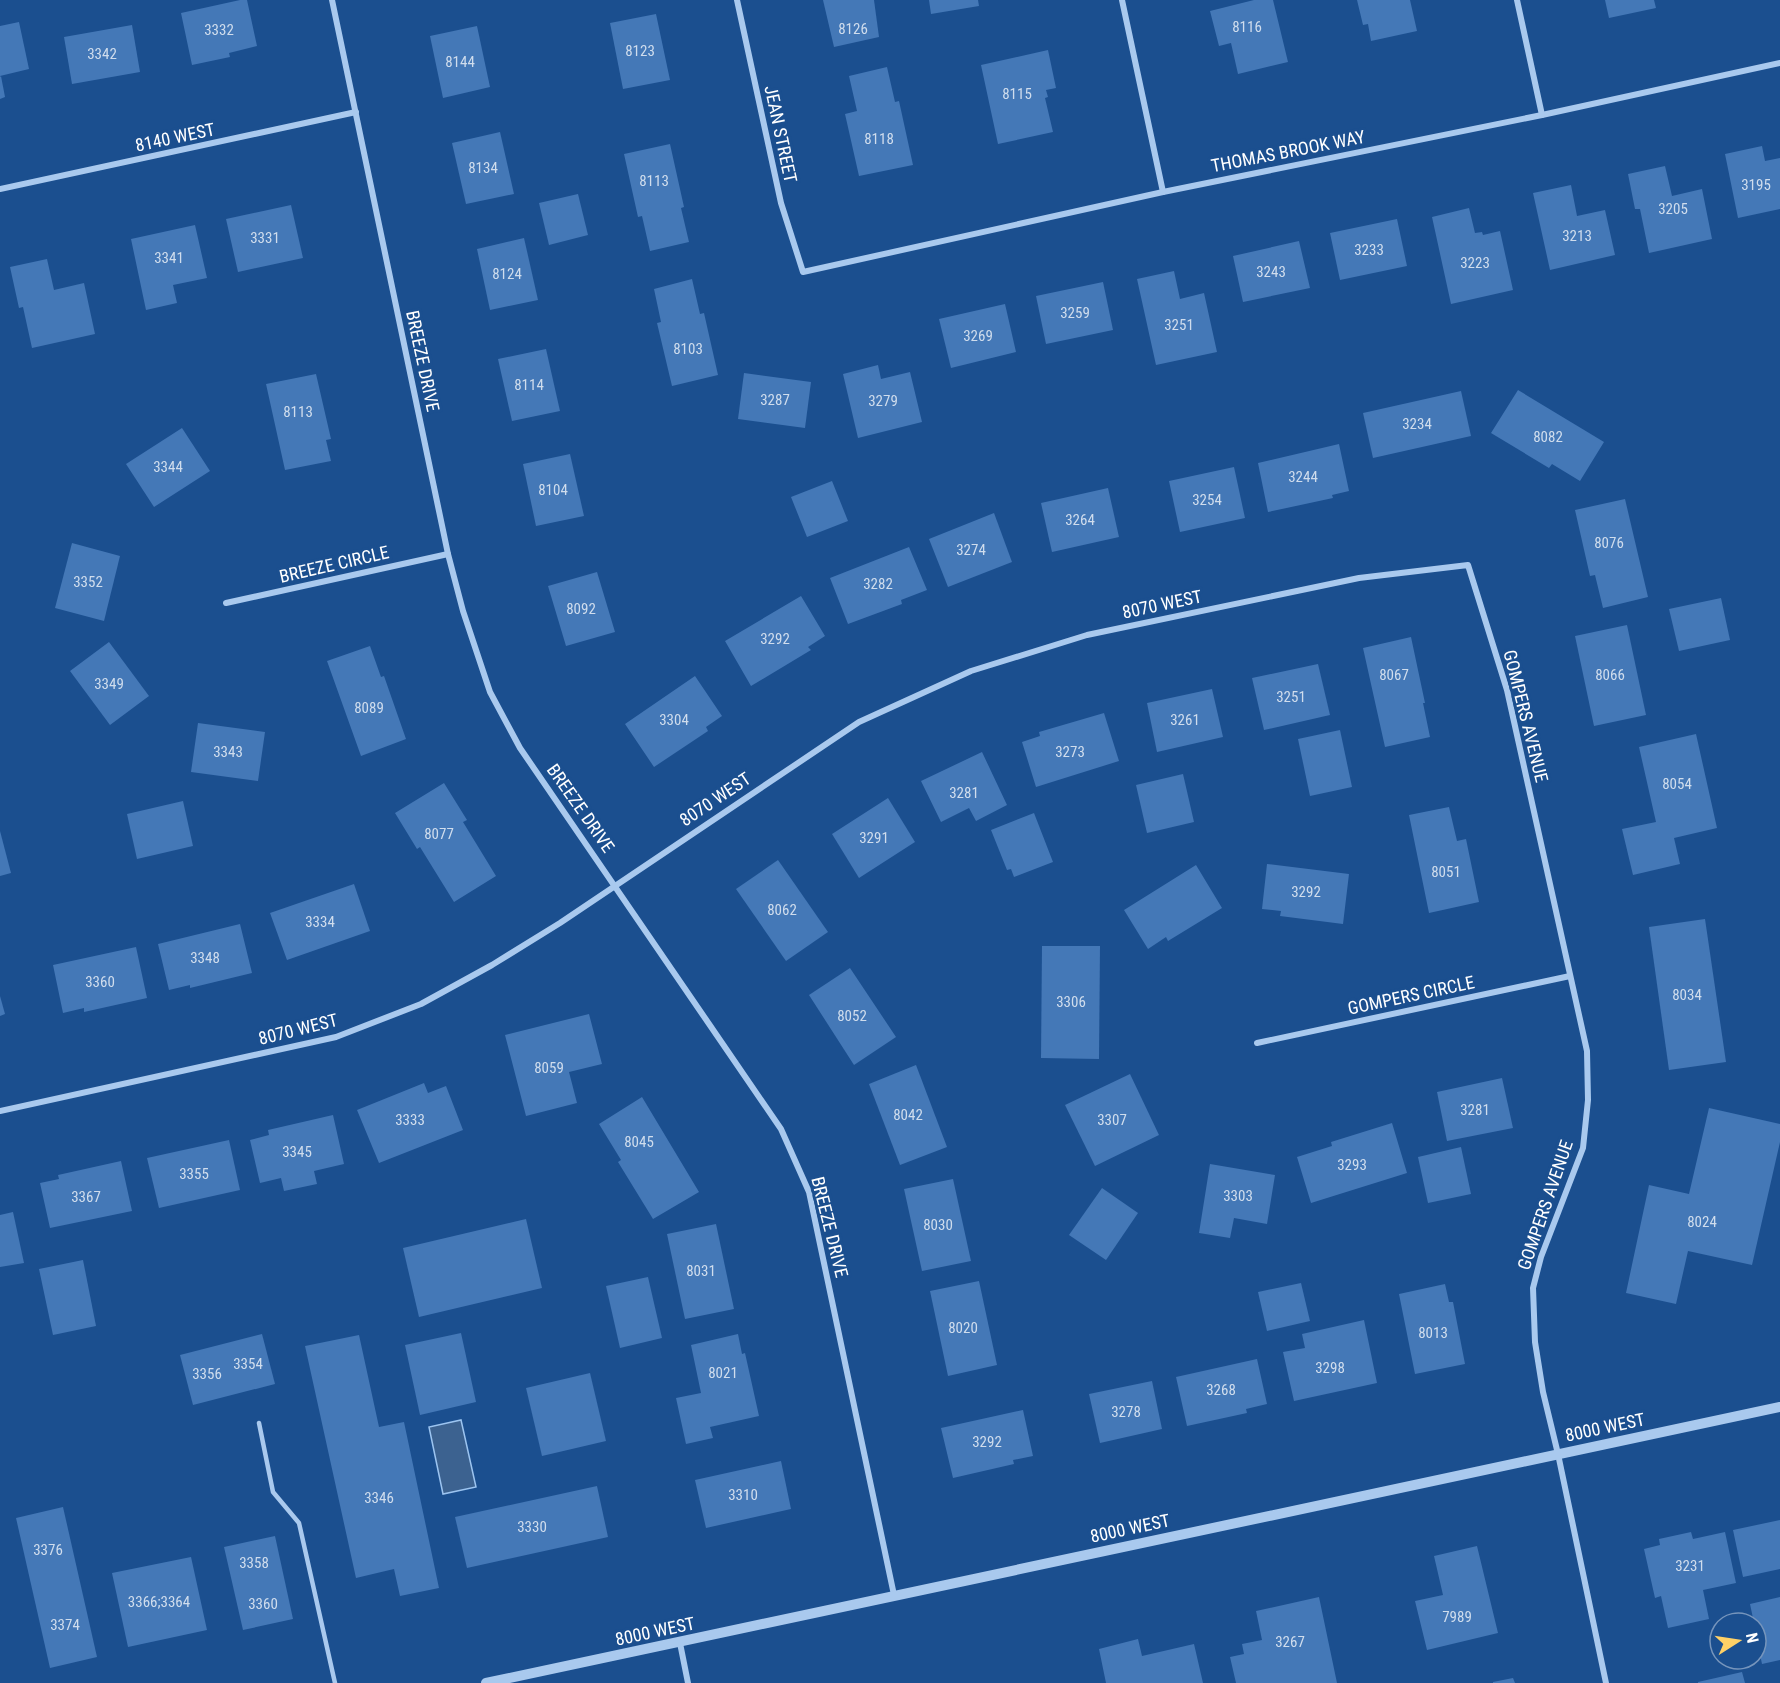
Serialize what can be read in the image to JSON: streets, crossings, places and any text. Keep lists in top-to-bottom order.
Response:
{
  "streets": {
    "street": [
      "JEAN STREET",
      "8140 WEST",
      "THOMAS BROOK WAY",
      "BREEZE DRIVE",
      "BREEZE CIRCLE",
      "8070 WEST",
      "GOMPERS AVENUE",
      "GOMPERS CIRCLE",
      "8000 WEST"
    ]
  },
  "crossings": [
    ["JEAN STREET", "THOMAS BROOK WAY"],
    ["8140 WEST", "BREEZE DRIVE"],
    ["BREEZE DRIVE", "BREEZE CIRCLE"],
    ["BREEZE DRIVE", "8070 WEST"],
    ["BREEZE DRIVE", "8000 WEST"],
    ["8070 WEST", "GOMPERS AVENUE"],
    ["GOMPERS AVENUE", "GOMPERS CIRCLE"],
    ["GOMPERS AVENUE", "8000 WEST"]
  ],
  "house_numbers": [
    "8116",
    "8126",
    "3332",
    "8123",
    "3342",
    "8144",
    "8115",
    "8118",
    "8134",
    "8113",
    "3195",
    "3205",
    "3213",
    "3331",
    "3233",
    "3341",
    "3223",
    "3243",
    "8124",
    "3259",
    "3251",
    "3269",
    "8103",
    "8114",
    "3287",
    "3279",
    "8113",
    "3234",
    "8082",
    "3344",
    "3244",
    "8104",
    "3254",
    "3264",
    "8076",
    "3274",
    "3352",
    "3282",
    "8092",
    "3292",
    "8067",
    "8066",
    "3349",
    "3251",
    "8089",
    "3304",
    "3261",
    "3343",
    "3273",
    "8054",
    "3281",
    "8077",
    "3291",
    "8051",
    "3292",
    "8062",
    "3334",
    "3348",
    "3360",
    "8034",
    "3306",
    "8052",
    "8059",
    "3281",
    "8042",
    "3333",
    "3307",
    "8045",
    "3345",
    "3293",
    "3355",
    "3303",
    "3367",
    "8024",
    "8030",
    "8031",
    "8020",
    "8013",
    "3354",
    "3298",
    "8021",
    "3356",
    "3268",
    "3278",
    "3292",
    "3310",
    "3346",
    "3330",
    "3376",
    "3358",
    "3231",
    "3366;3364",
    "3360",
    "7989",
    "3374",
    "3267"
  ],
  "north": "right"
}
